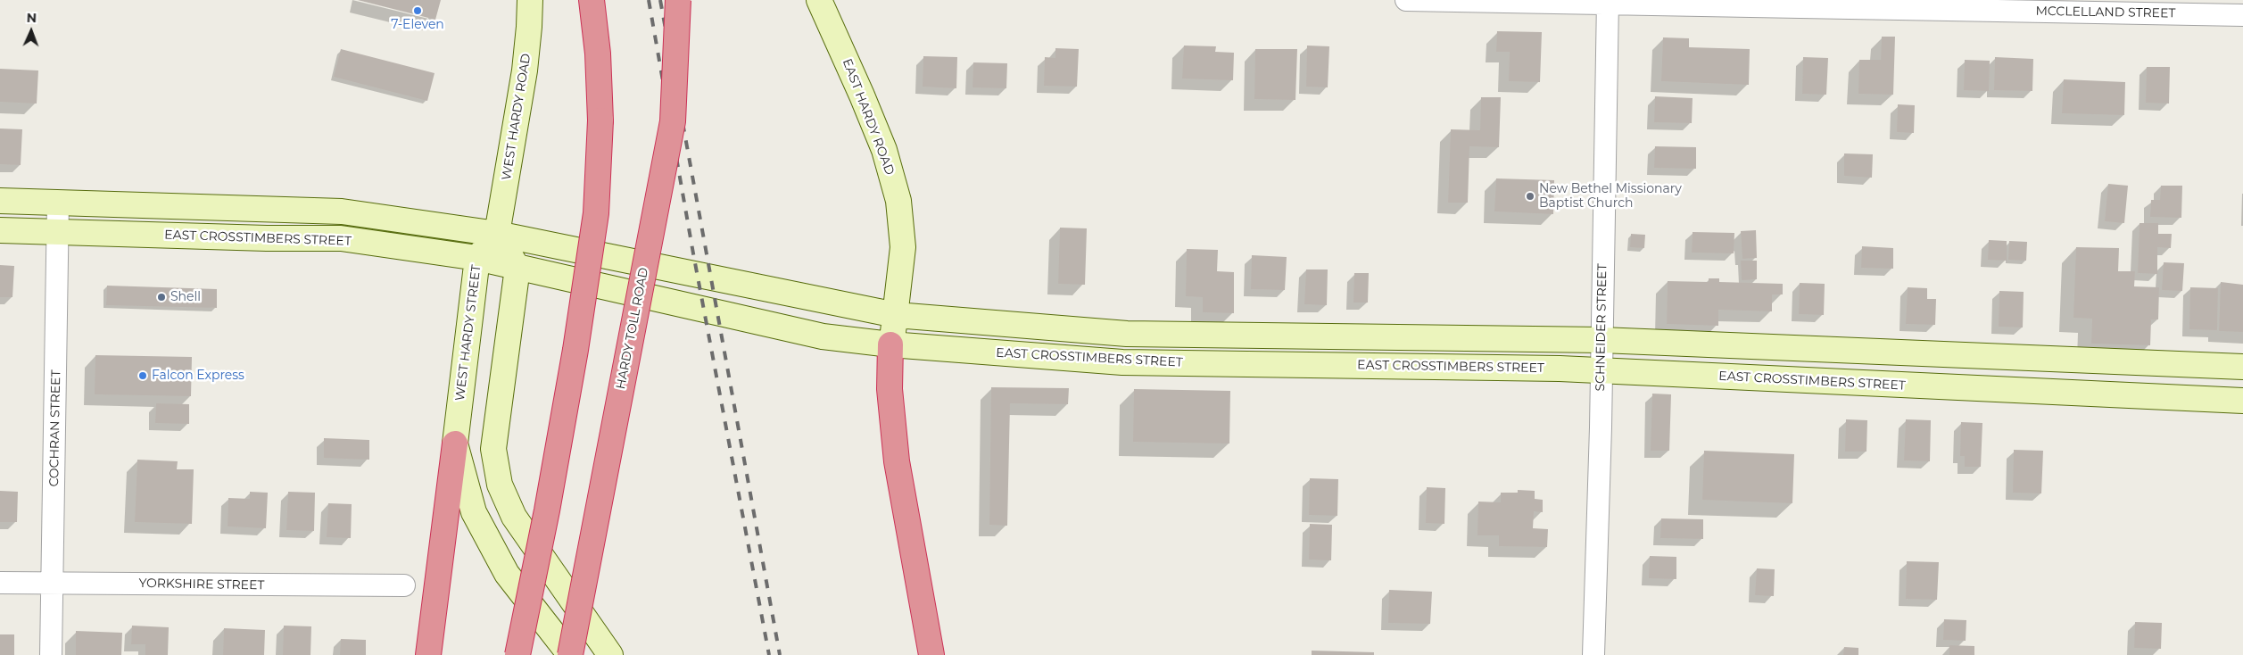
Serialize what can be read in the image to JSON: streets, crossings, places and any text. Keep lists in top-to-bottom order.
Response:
{
  "streets": {
    "highway": ["HARDY TOLL ROAD"],
    "main road": [
      "WEST HARDY ROAD",
      "EAST HARDY ROAD",
      "EAST CROSSTIMBERS STREET",
      "WEST HARDY STREET"
    ],
    "street": [
      "MCCLELLAND STREET",
      "SCHNEIDER STREET",
      "COCHRAN STREET",
      "YORKSHIRE STREET"
    ]
  },
  "crossings": [
    ["MCCLELLAND STREET", "SCHNEIDER STREET"],
    ["WEST HARDY ROAD", "WEST HARDY STREET"],
    ["EAST HARDY ROAD", "EAST CROSSTIMBERS STREET"],
    ["EAST CROSSTIMBERS STREET", "SCHNEIDER STREET"],
    ["EAST CROSSTIMBERS STREET", "WEST HARDY STREET"],
    ["EAST CROSSTIMBERS STREET", "COCHRAN STREET"],
    ["HARDY TOLL ROAD", "WEST HARDY STREET"],
    ["COCHRAN STREET", "YORKSHIRE STREET"]
  ],
  "places": [
    "7-Eleven",
    "New Bethel Missionary Baptist Church",
    "Shell",
    "Falcon Express"
  ],
  "north": "top"
}
